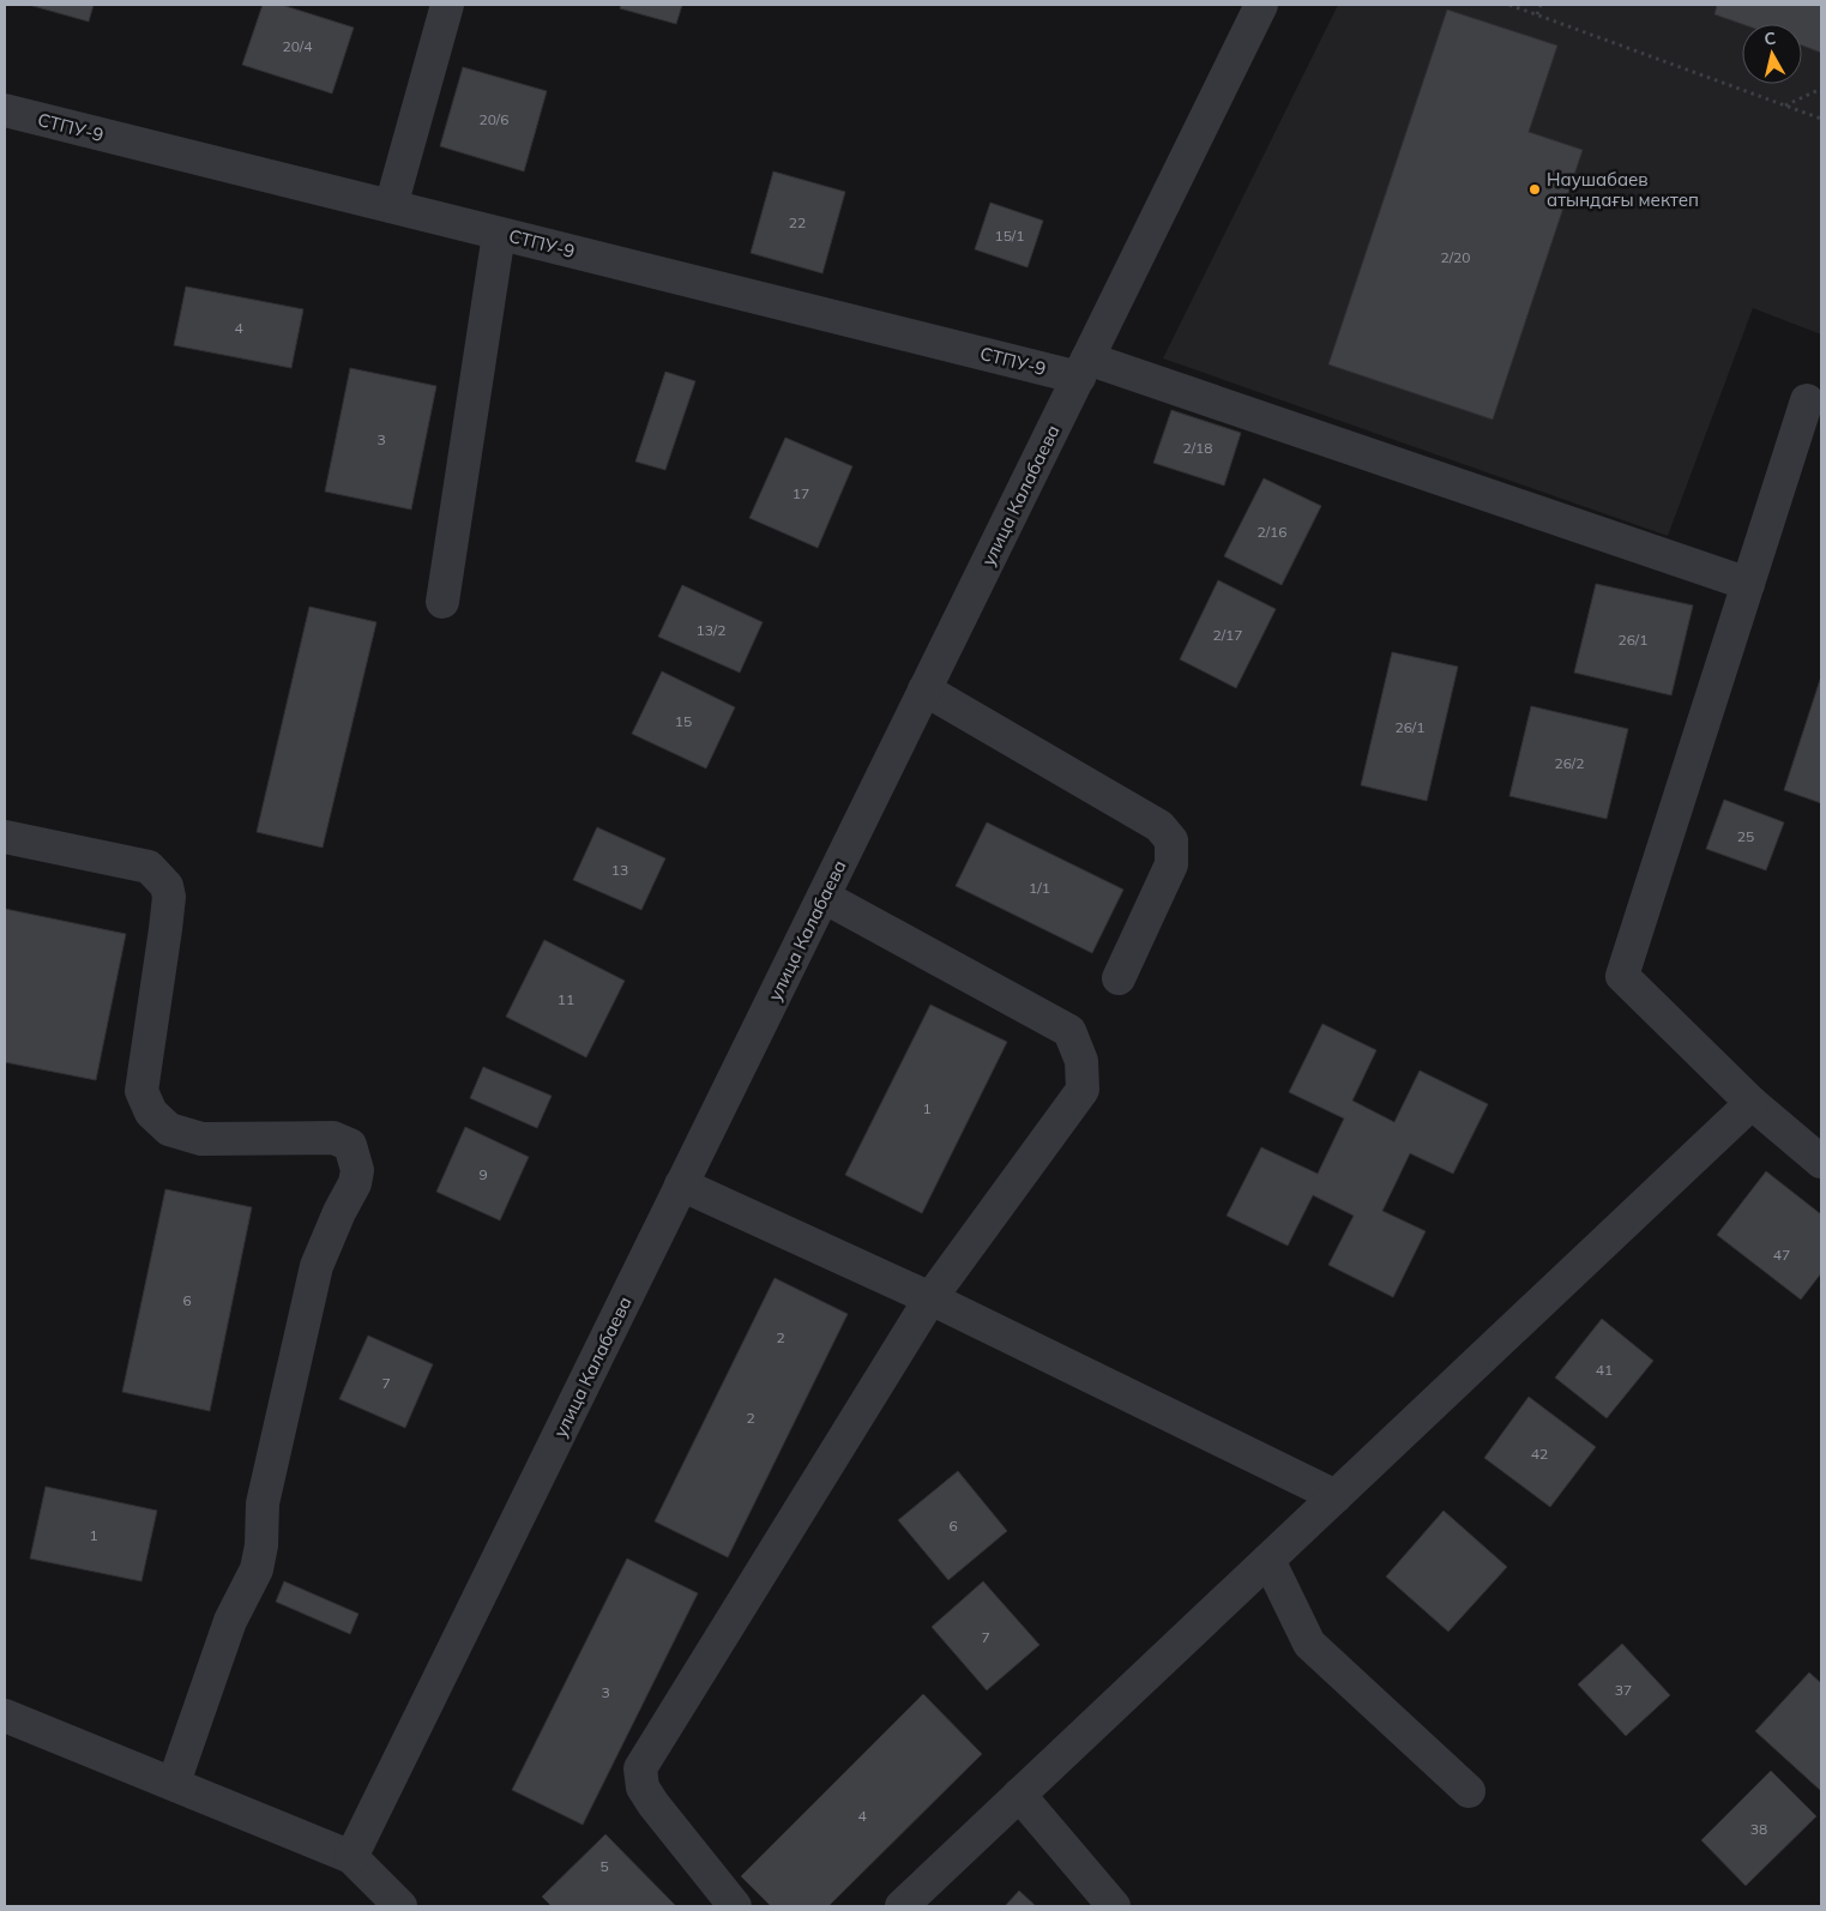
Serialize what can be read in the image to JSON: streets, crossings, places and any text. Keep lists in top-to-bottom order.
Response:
{
  "streets": {
    "street": ["СТПУ-9", "улица Калабаева"]
  },
  "crossings": [
    ["СТПУ-9", "улица Калабаева"]
  ],
  "places": ["Наушабаев атындағы мектеп"],
  "house_numbers": [
    "20/4",
    "20/6",
    "22",
    "15/1",
    "2/20",
    "4",
    "3",
    "2/18",
    "17",
    "2/16",
    "13/2",
    "2/17",
    "26/1",
    "15",
    "26/1",
    "26/2",
    "25",
    "13",
    "1/1",
    "11",
    "1",
    "9",
    "47",
    "6",
    "2",
    "41",
    "7",
    "2",
    "42",
    "6",
    "1",
    "7",
    "37",
    "3",
    "4",
    "38",
    "5"
  ],
  "north": "top"
}
